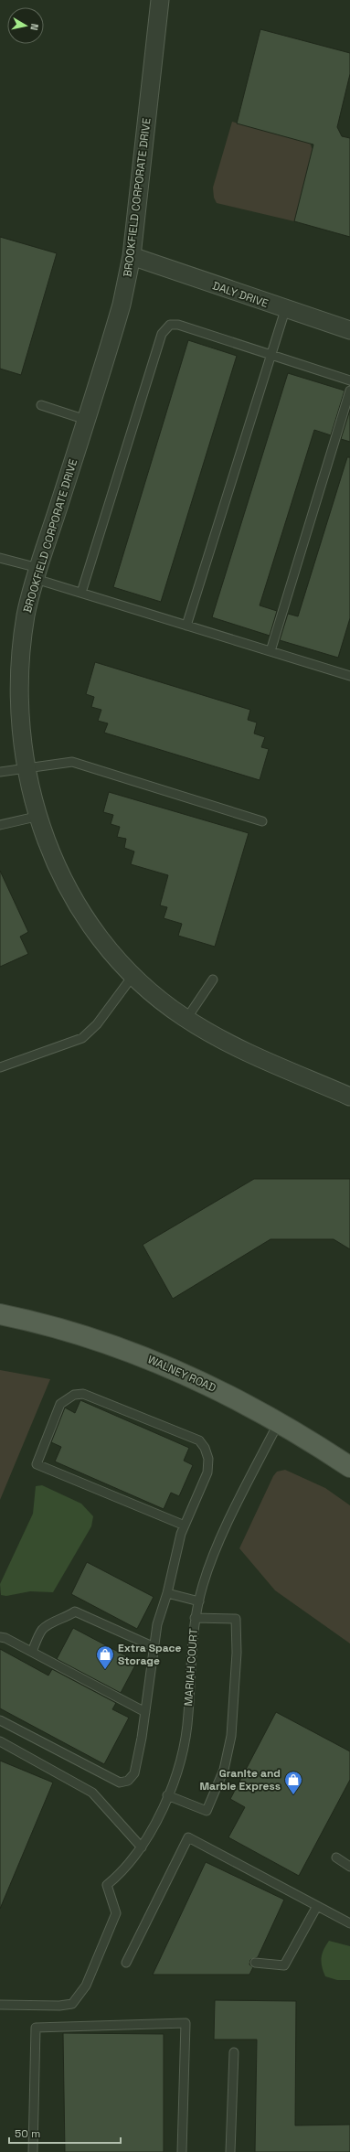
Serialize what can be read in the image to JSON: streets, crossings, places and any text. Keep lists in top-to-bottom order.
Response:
{
  "streets": {
    "main road": ["WALNEY ROAD"],
    "street": ["BROOKFIELD CORPORATE DRIVE", "DALY DRIVE"],
    "lane": ["MARIAH COURT"]
  },
  "crossings": [
    ["BROOKFIELD CORPORATE DRIVE", "DALY DRIVE"],
    ["WALNEY ROAD", "MARIAH COURT"]
  ],
  "places": {
    "shop": ["Extra Space Storage", "Granite and Marble Express"]
  },
  "scale_bar": "50 m",
  "north": "right"
}
